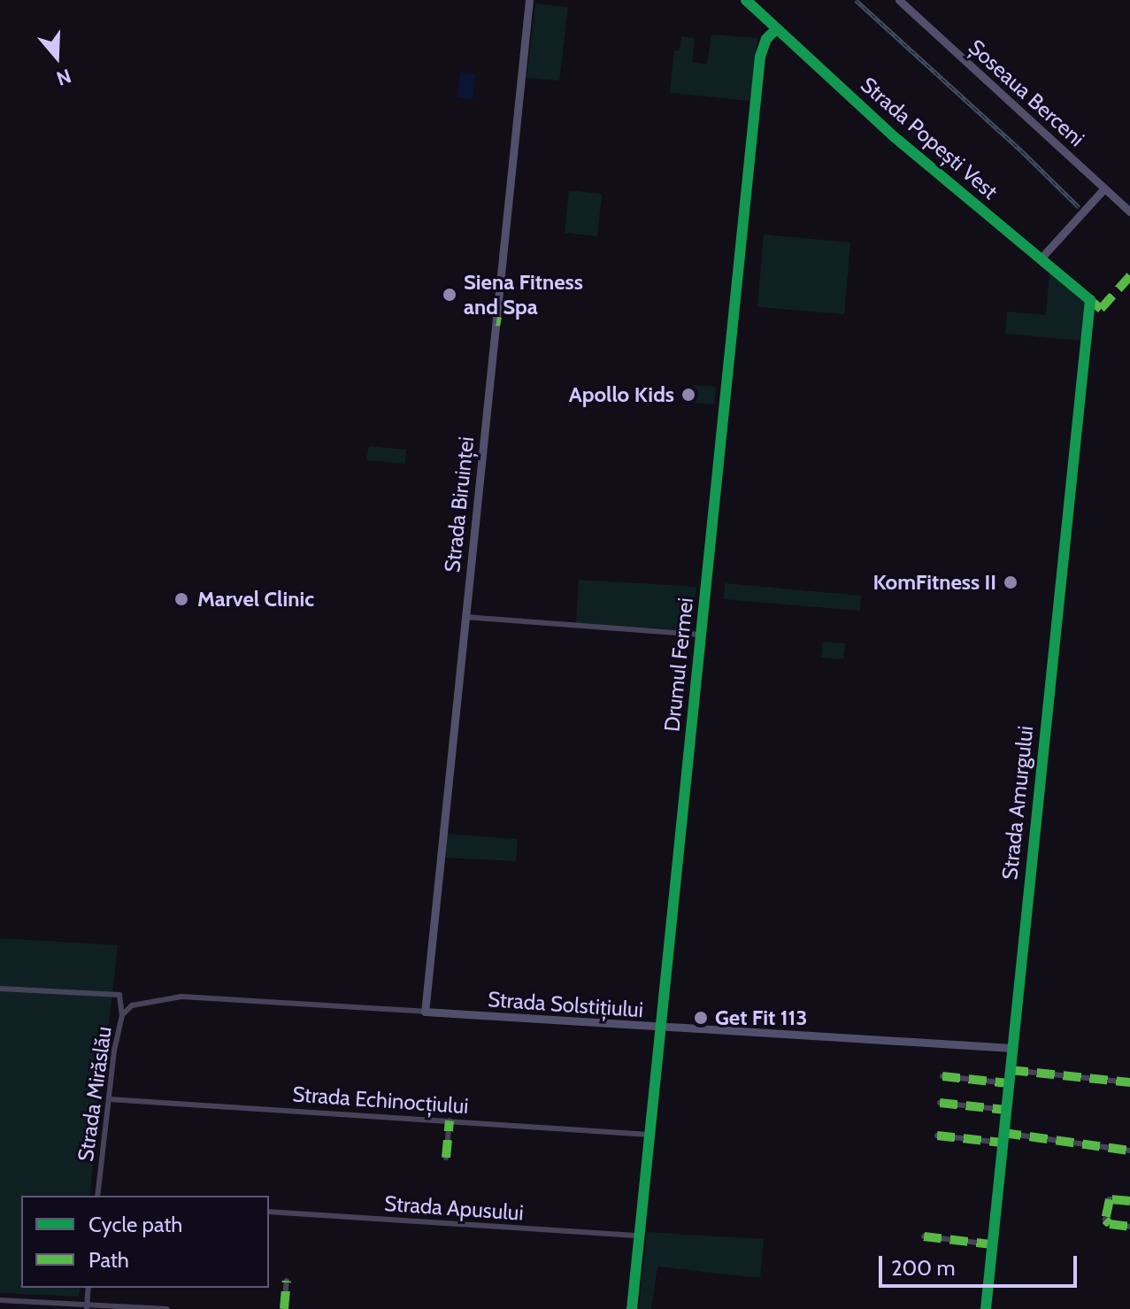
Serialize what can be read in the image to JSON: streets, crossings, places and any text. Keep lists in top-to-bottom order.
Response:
{
  "streets": {
    "street": [
      "Șoseaua Berceni",
      "Strada Popești Vest",
      "Strada Biruinței",
      "Drumul Fermei",
      "Strada Amurgului",
      "Strada Solstițiului",
      "Strada Mirăslău",
      "Strada Echinocțiului",
      "Strada Apusului"
    ]
  },
  "crossings": [
    ["Strada Popești Vest", "Drumul Fermei"],
    ["Strada Popești Vest", "Strada Amurgului"],
    ["Strada Biruinței", "Strada Solstițiului"],
    ["Drumul Fermei", "Strada Solstițiului"],
    ["Drumul Fermei", "Strada Echinocțiului"],
    ["Drumul Fermei", "Strada Apusului"],
    ["Strada Amurgului", "Strada Solstițiului"],
    ["Strada Solstițiului", "Strada Mirăslău"],
    ["Strada Mirăslău", "Strada Echinocțiului"]
  ],
  "places": [
    "Siena Fitness and Spa",
    "Apollo Kids",
    "KomFitness II",
    "Marvel Clinic",
    "Get Fit 113"
  ],
  "legend": ["Cycle path", "Path"],
  "scale_bar": "200 m",
  "north": "bottom"
}
